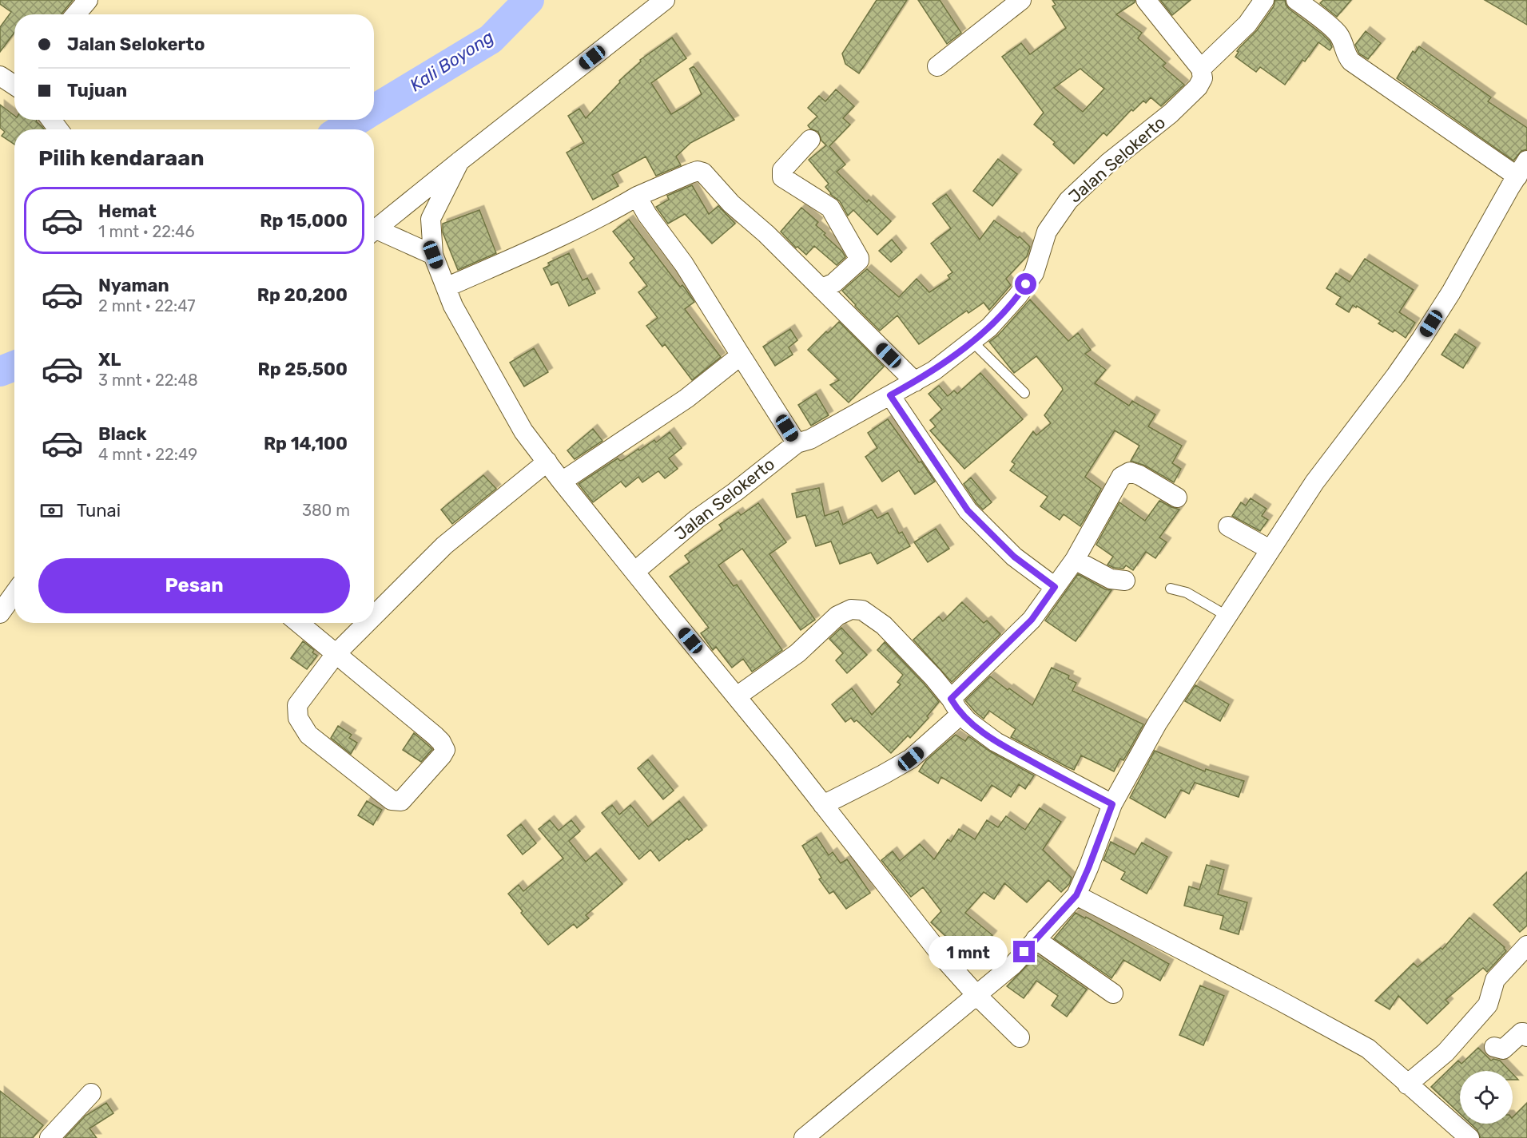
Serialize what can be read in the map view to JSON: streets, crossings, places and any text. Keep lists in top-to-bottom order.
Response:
{
  "streets": {
    "street": ["Jalan Selokerto"]
  },
  "water": ["Kali Boyong"],
  "page": {
    "banner": ["Jalan Selokerto", "Tujuan"],
    "heading": "Pilih kendaraan",
    "list": [
      {
        "name": "Hemat",
        "note": "1 mnt · 22:46",
        "value": "Rp 15,000"
      },
      {
        "name": "Nyaman",
        "note": "2 mnt · 22:47",
        "value": "Rp 20,200"
      },
      {
        "name": "XL",
        "note": "3 mnt · 22:48",
        "value": "Rp 25,500"
      },
      {
        "name": "Black",
        "note": "4 mnt · 22:49",
        "value": "Rp 14,100"
      }
    ],
    "pay": ["Tunai", "380 m"],
    "buttons": "Pesan",
    "bubble": "1 mnt"
  }
}
